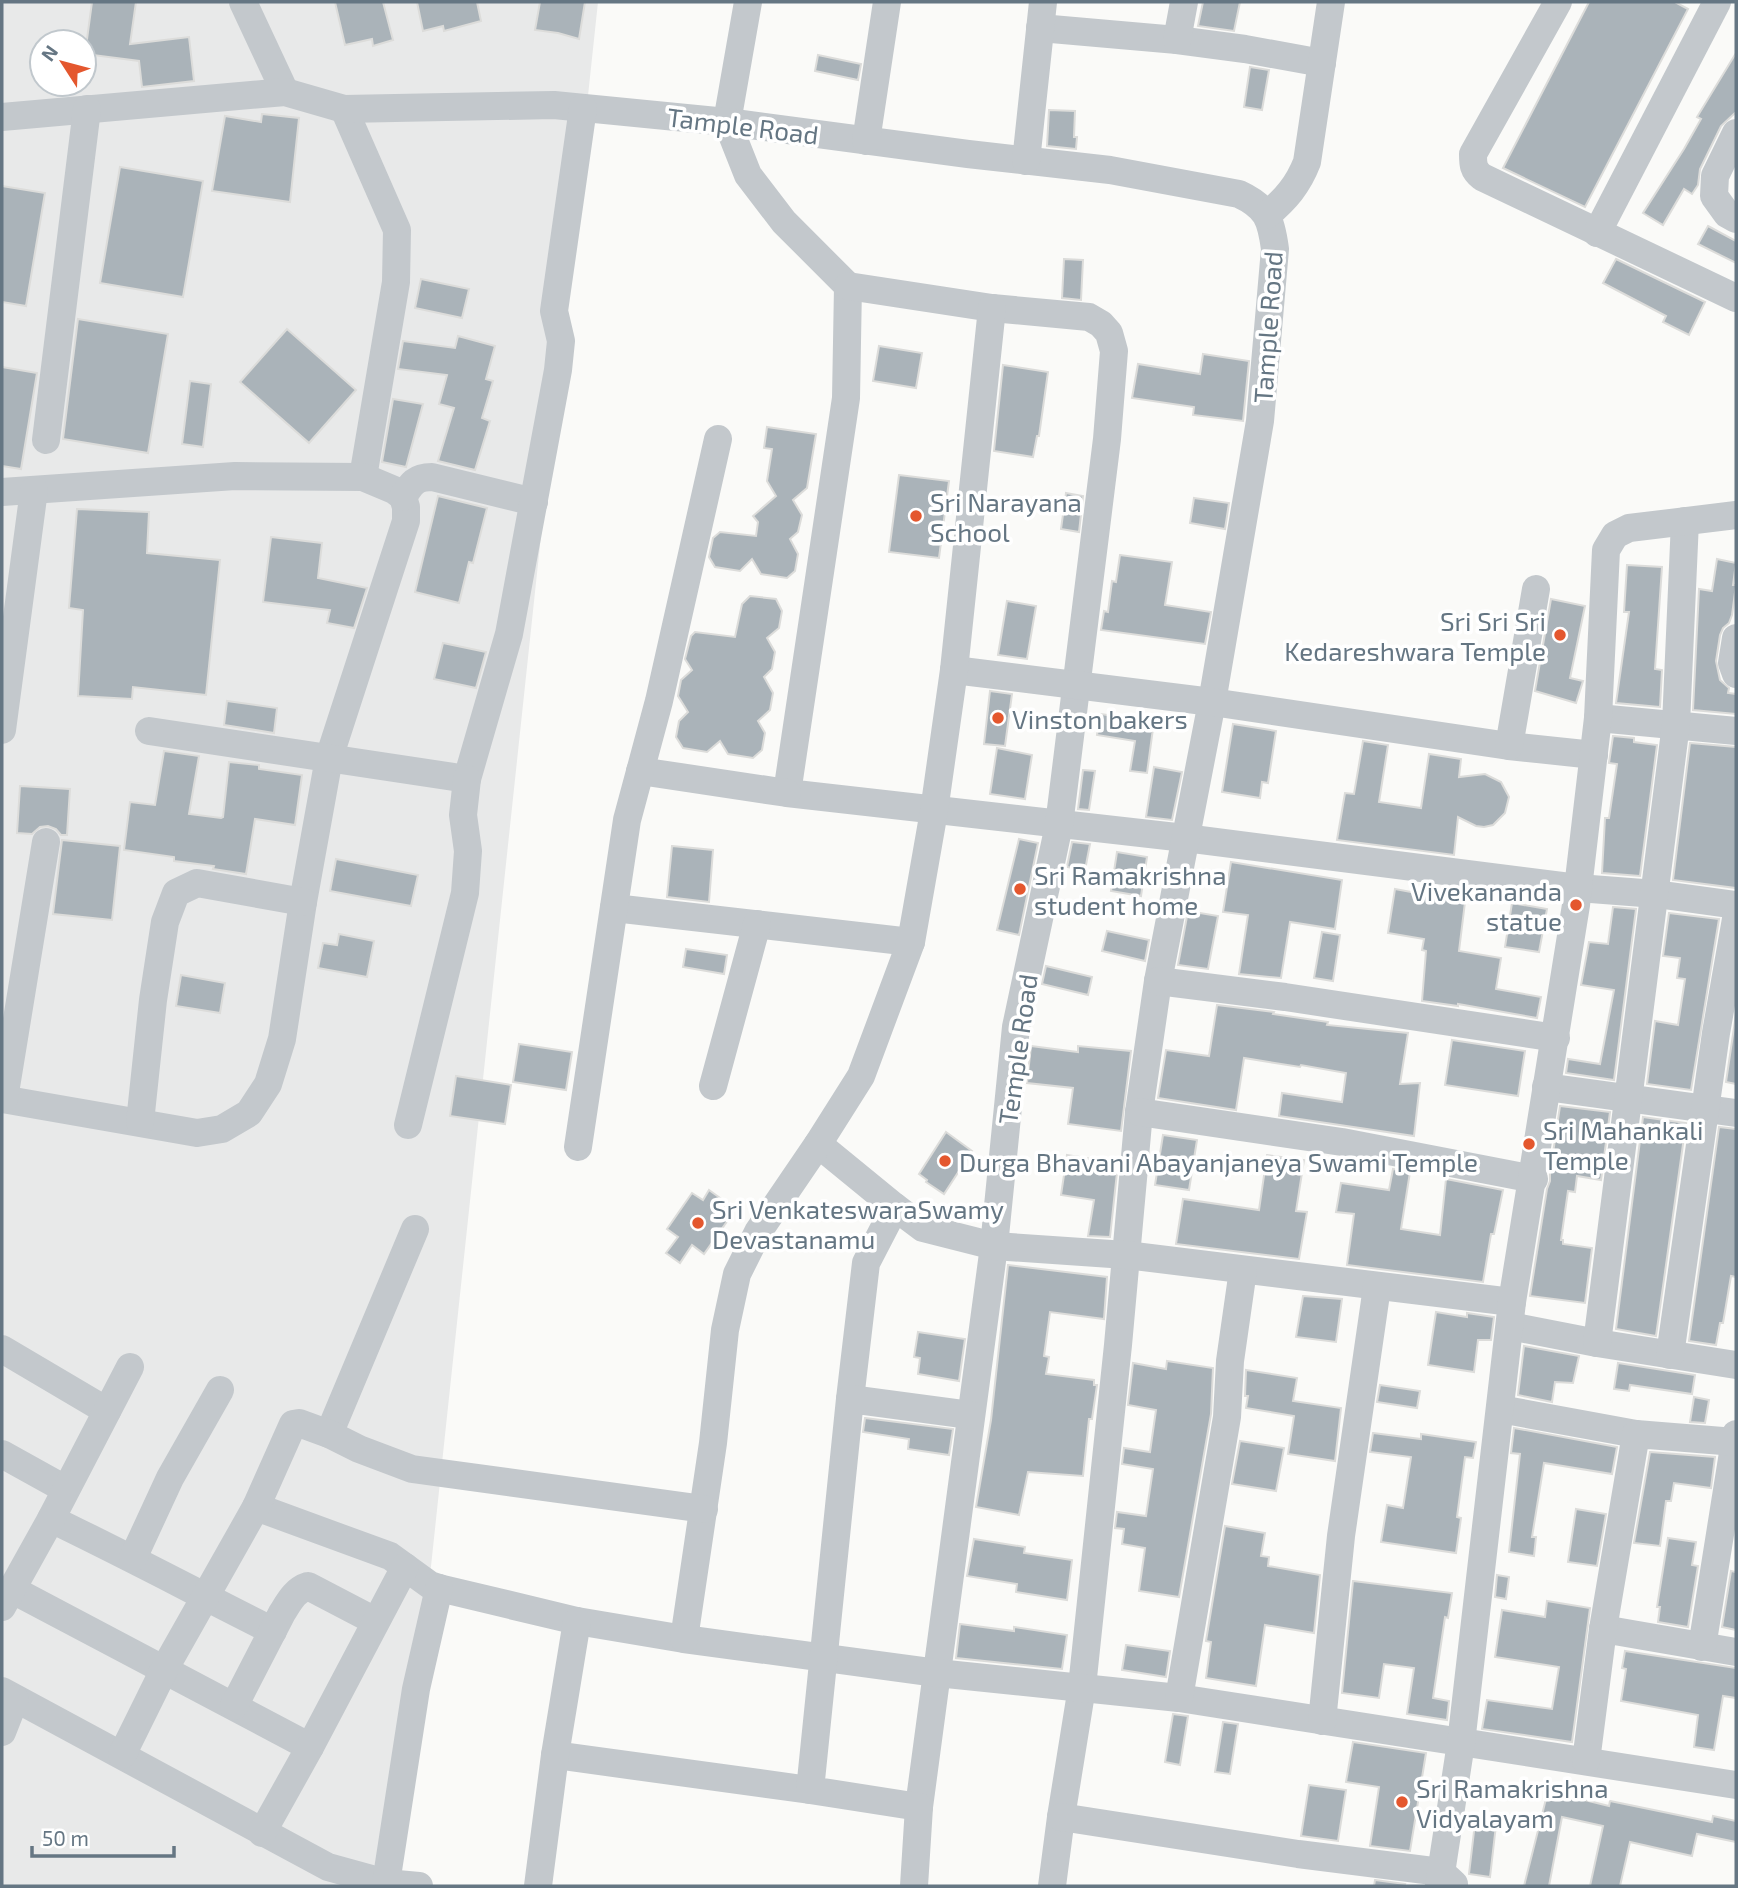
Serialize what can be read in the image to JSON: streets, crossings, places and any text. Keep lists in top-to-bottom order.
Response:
{
  "streets": {
    "street": ["Tample Road", "Temple Road"]
  },
  "places": [
    "Sri Narayana School",
    "Sri Sri Sri Kedareshwara Temple",
    "Vinston bakers",
    "Sri Ramakrishna student home",
    "Vivekananda statue",
    "Sri Mahankali Temple",
    "Durga Bhavani Abayanjaneya Swami Temple",
    "Sri VenkateswaraSwamy Devastanamu",
    "Sri Ramakrishna Vidyalayam"
  ],
  "scale_bar": "50 m",
  "north": "top left"
}
